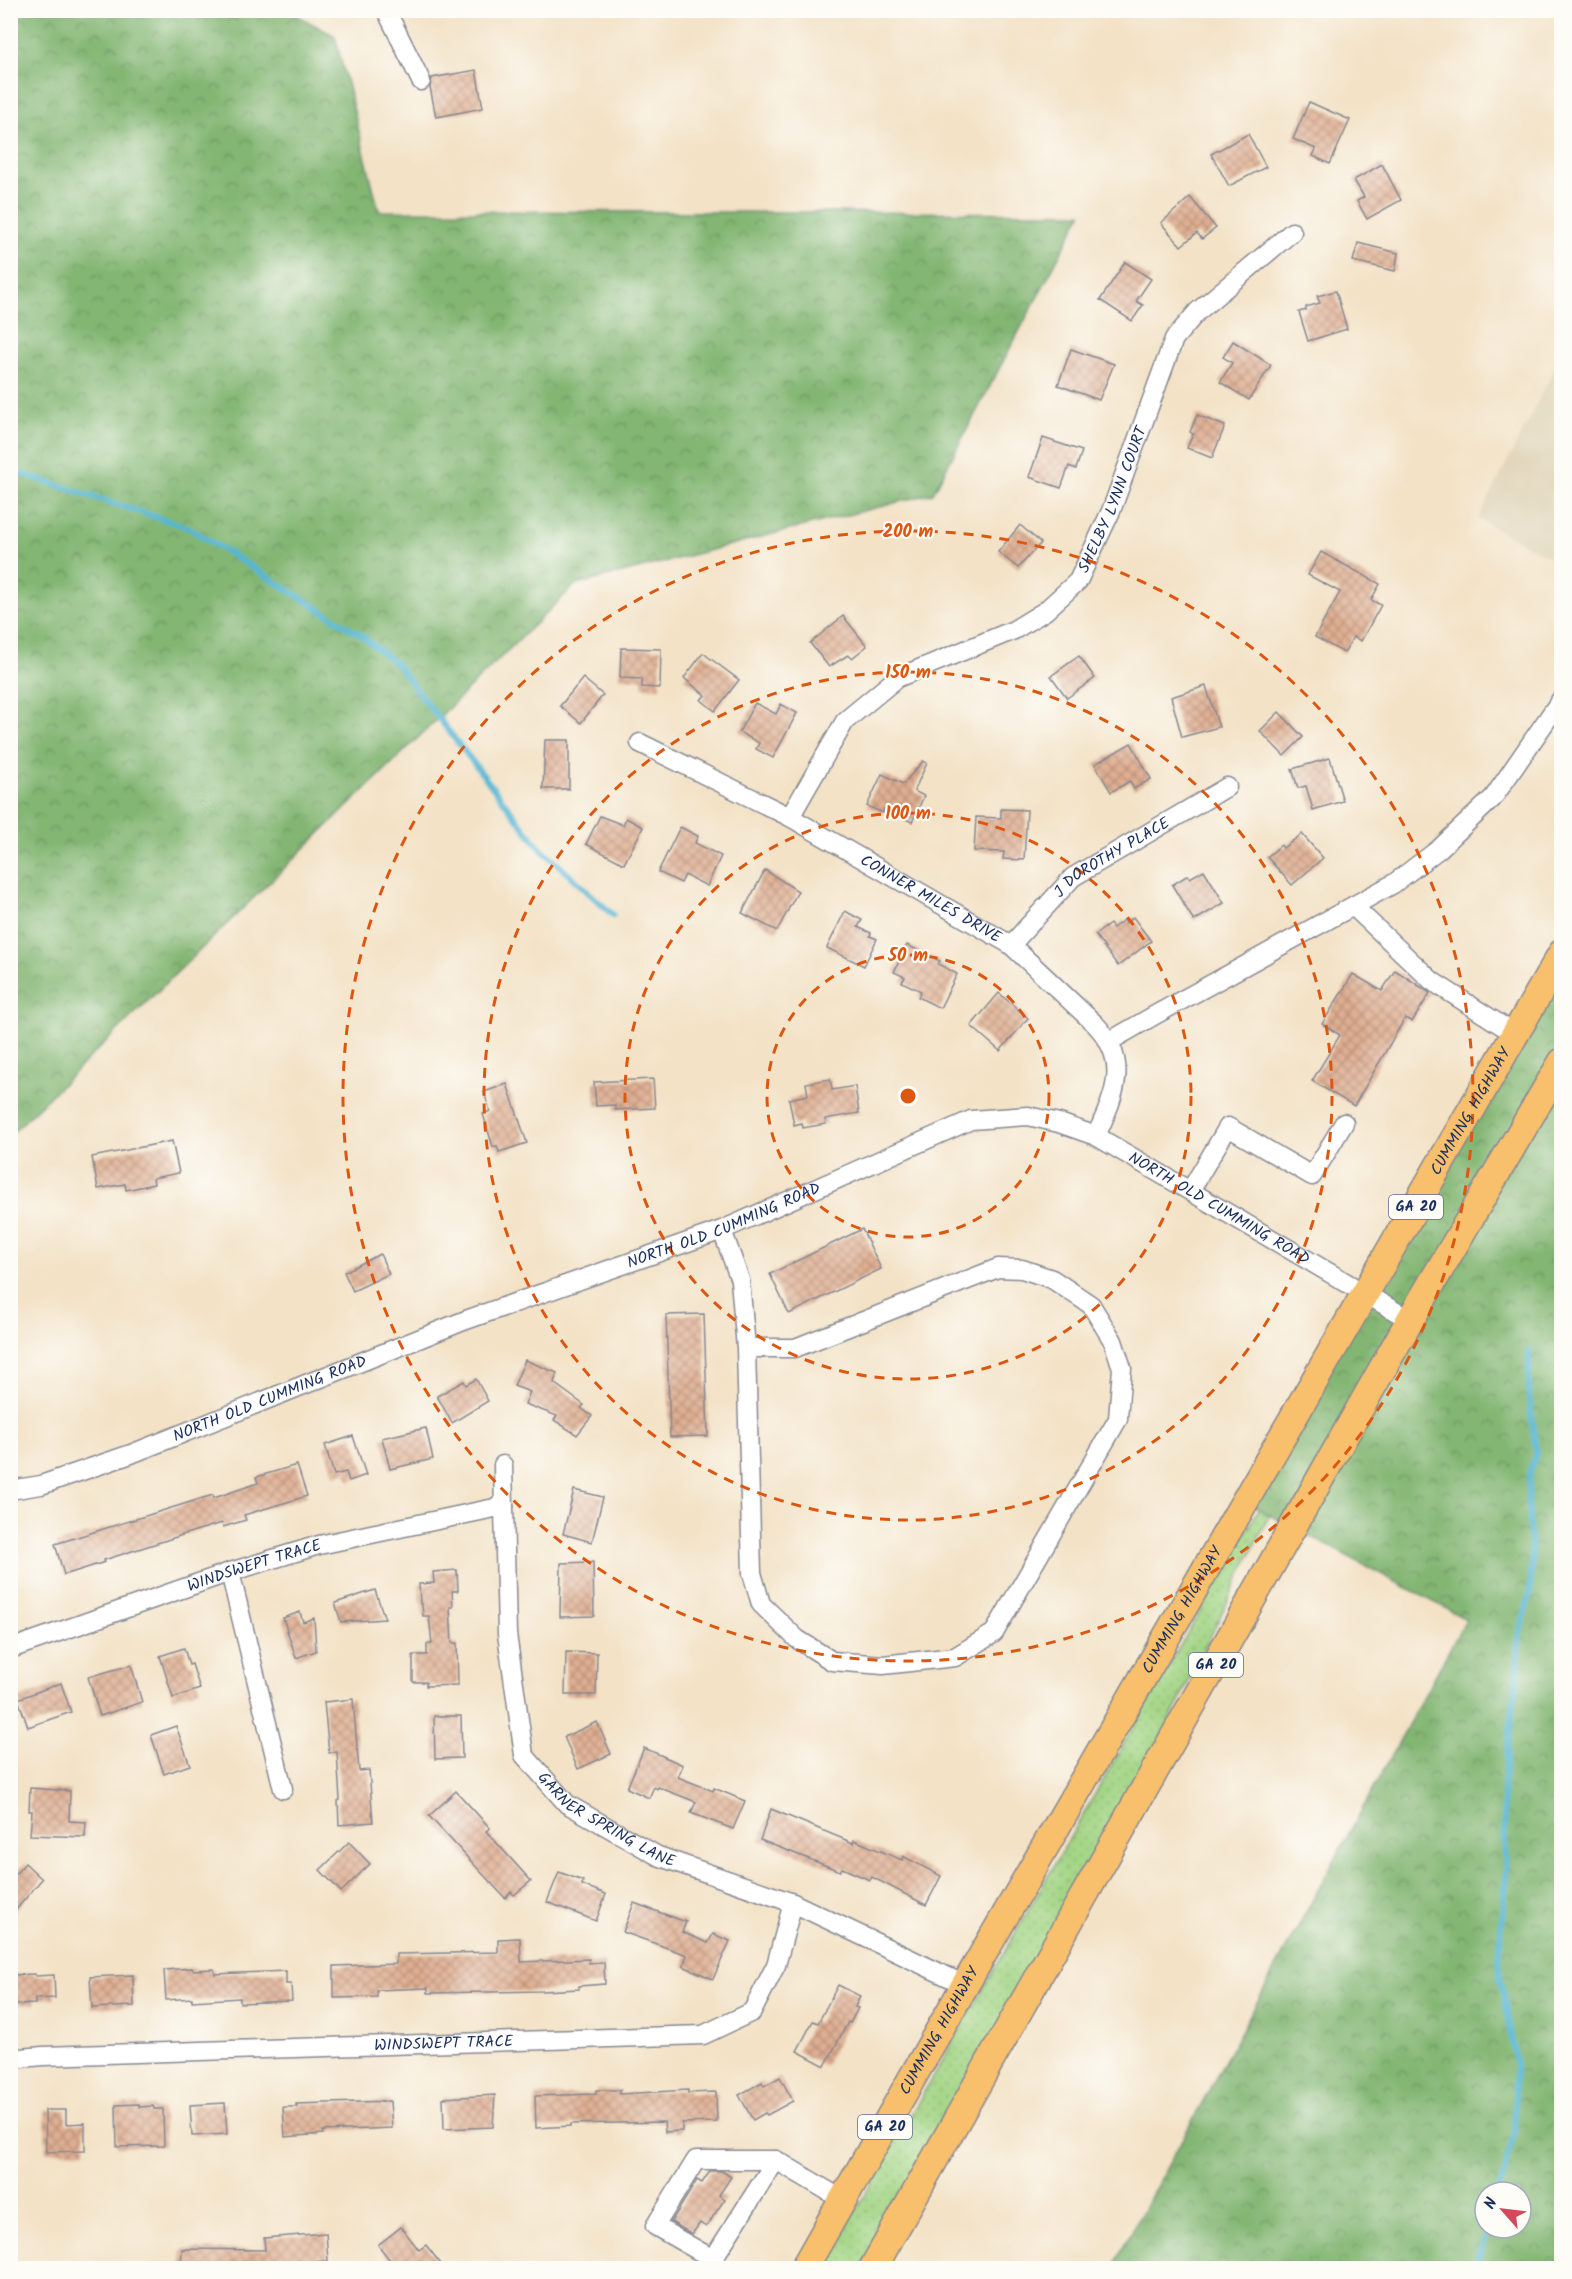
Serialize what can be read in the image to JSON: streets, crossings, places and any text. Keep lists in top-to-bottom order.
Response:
{
  "streets": {
    "highway": ["CUMMING HIGHWAY", "GA 20"],
    "street": [
      "SHELBY LYNN COURT",
      "J DOROTHY PLACE",
      "CONNER MILES DRIVE",
      "NORTH OLD CUMMING ROAD",
      "WINDSWEPT TRACE",
      "GARNER SPRING LANE"
    ]
  },
  "crossings": [
    ["SHELBY LYNN COURT", "CONNER MILES DRIVE"],
    ["J DOROTHY PLACE", "CONNER MILES DRIVE"],
    ["CUMMING HIGHWAY", "NORTH OLD CUMMING ROAD"],
    ["CUMMING HIGHWAY", "GARNER SPRING LANE"],
    ["GA 20", "NORTH OLD CUMMING ROAD"],
    ["WINDSWEPT TRACE", "GARNER SPRING LANE"]
  ],
  "north": "top left",
  "rings": [
    "200 m",
    "150 m",
    "100 m",
    "50 m"
  ]
}
